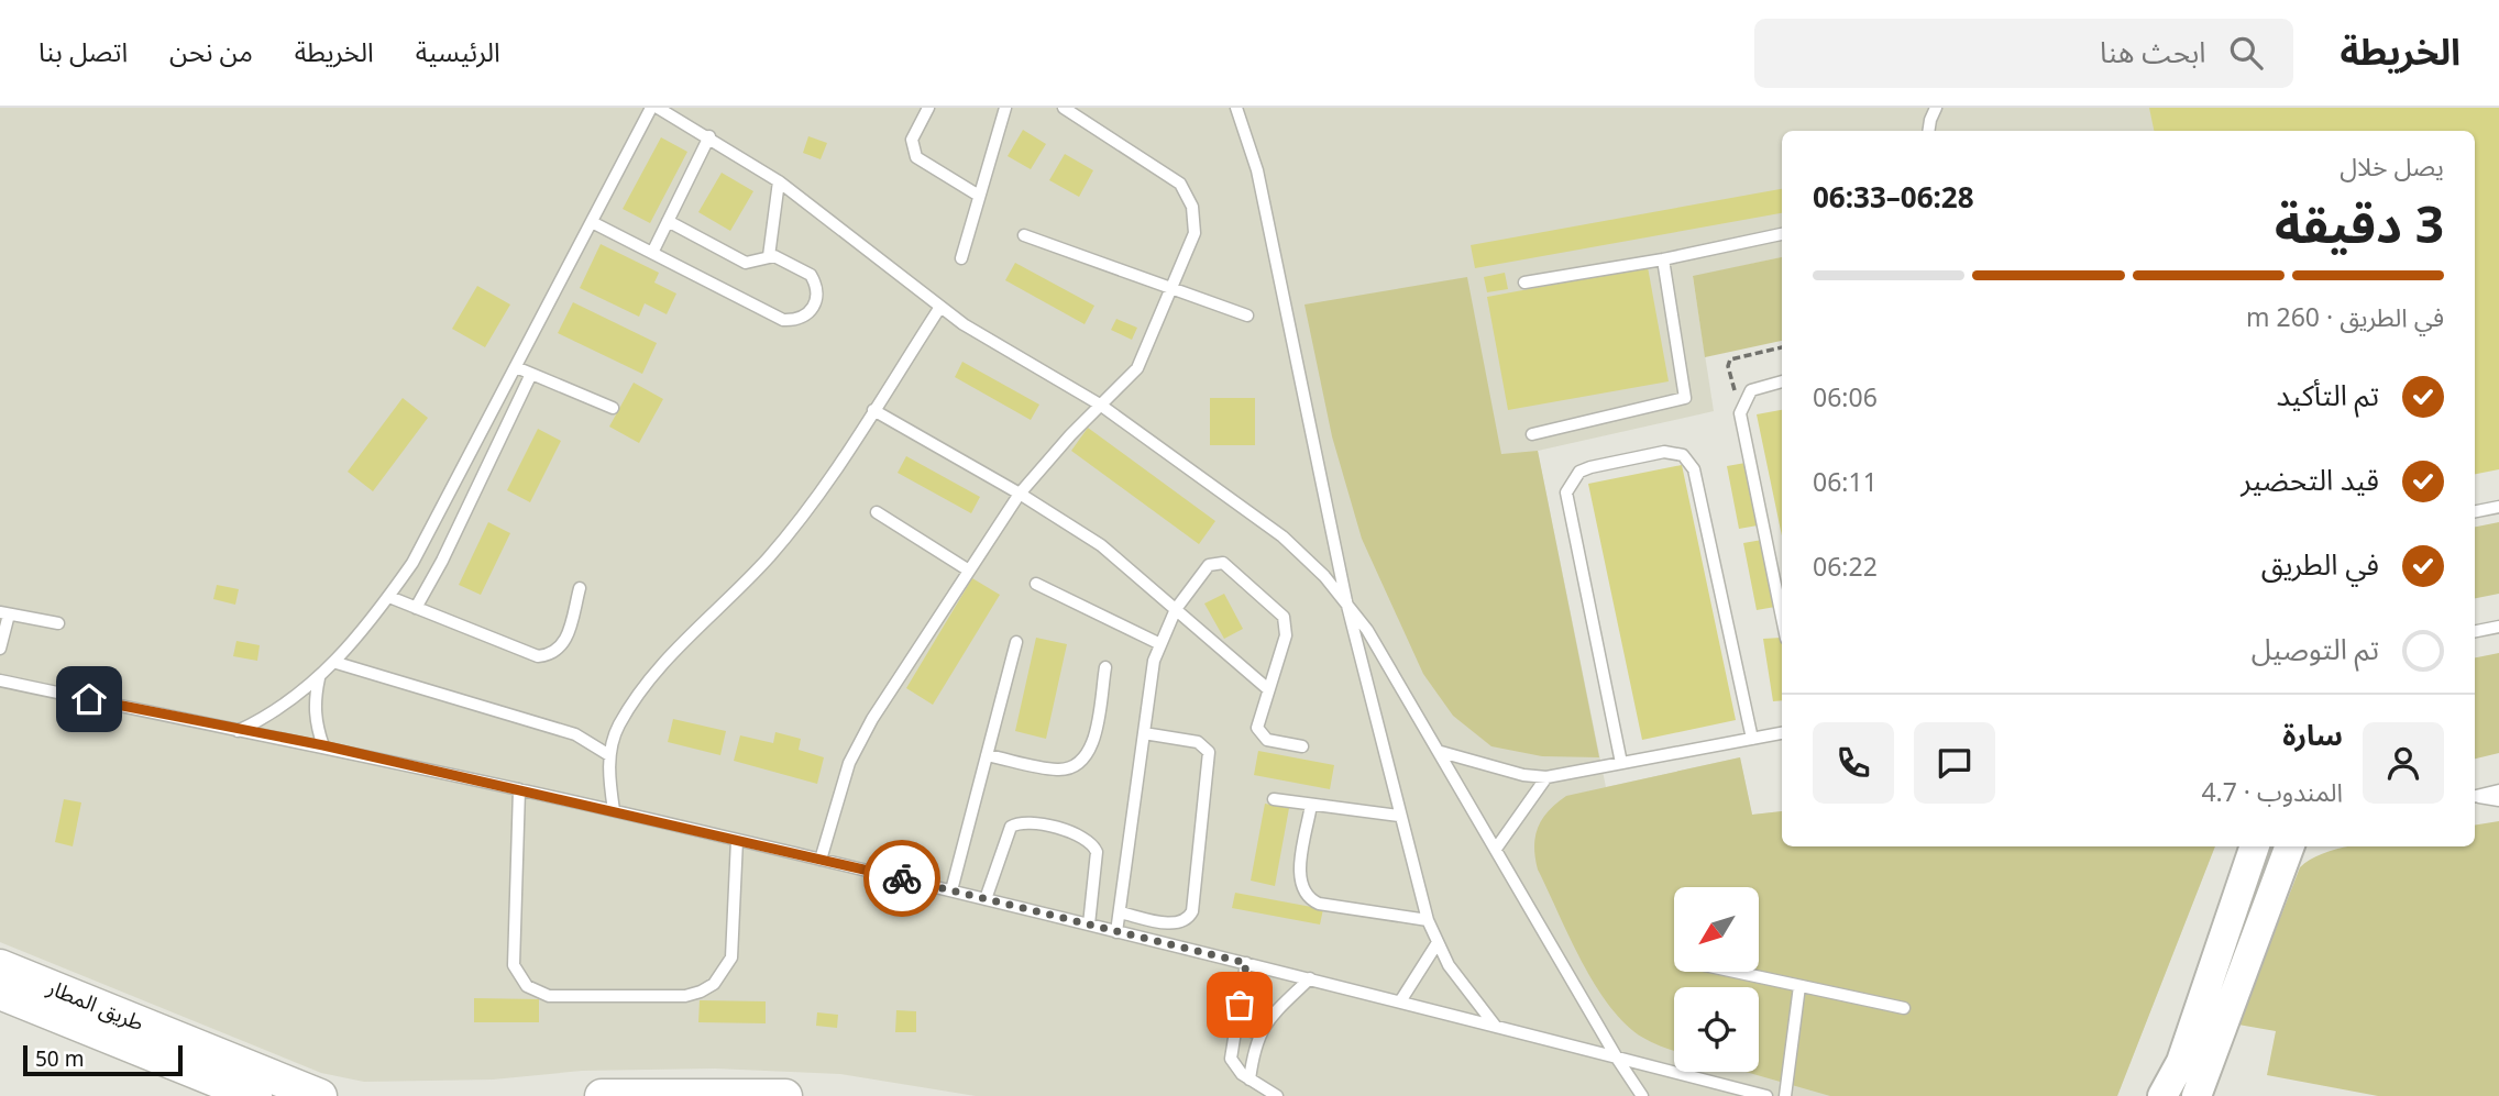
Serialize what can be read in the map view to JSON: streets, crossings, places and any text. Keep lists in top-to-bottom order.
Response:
{
  "streets": {
    "main road": ["طريق المطار"]
  },
  "scale_bar": "50 m",
  "north": "bottom left",
  "page": {
    "header": "الخريطة",
    "search": "ابحث هنا",
    "nav": [
      "الرئيسية",
      "الخريطة",
      "من نحن",
      "اتصل بنا"
    ],
    "heading": ["3 دقيقة", "يصل خلال", "06:28–06:33"],
    "panel": ["سارة", "المندوب · 4.7"],
    "bar": "في الطريق · 260 m",
    "list": [
      ["تم التأكيد", "06:06"],
      ["قيد التحضير", "06:11"],
      ["في الطريق", "06:22"],
      "تم التوصيل"
    ],
    "scale": "50 m"
  }
}
